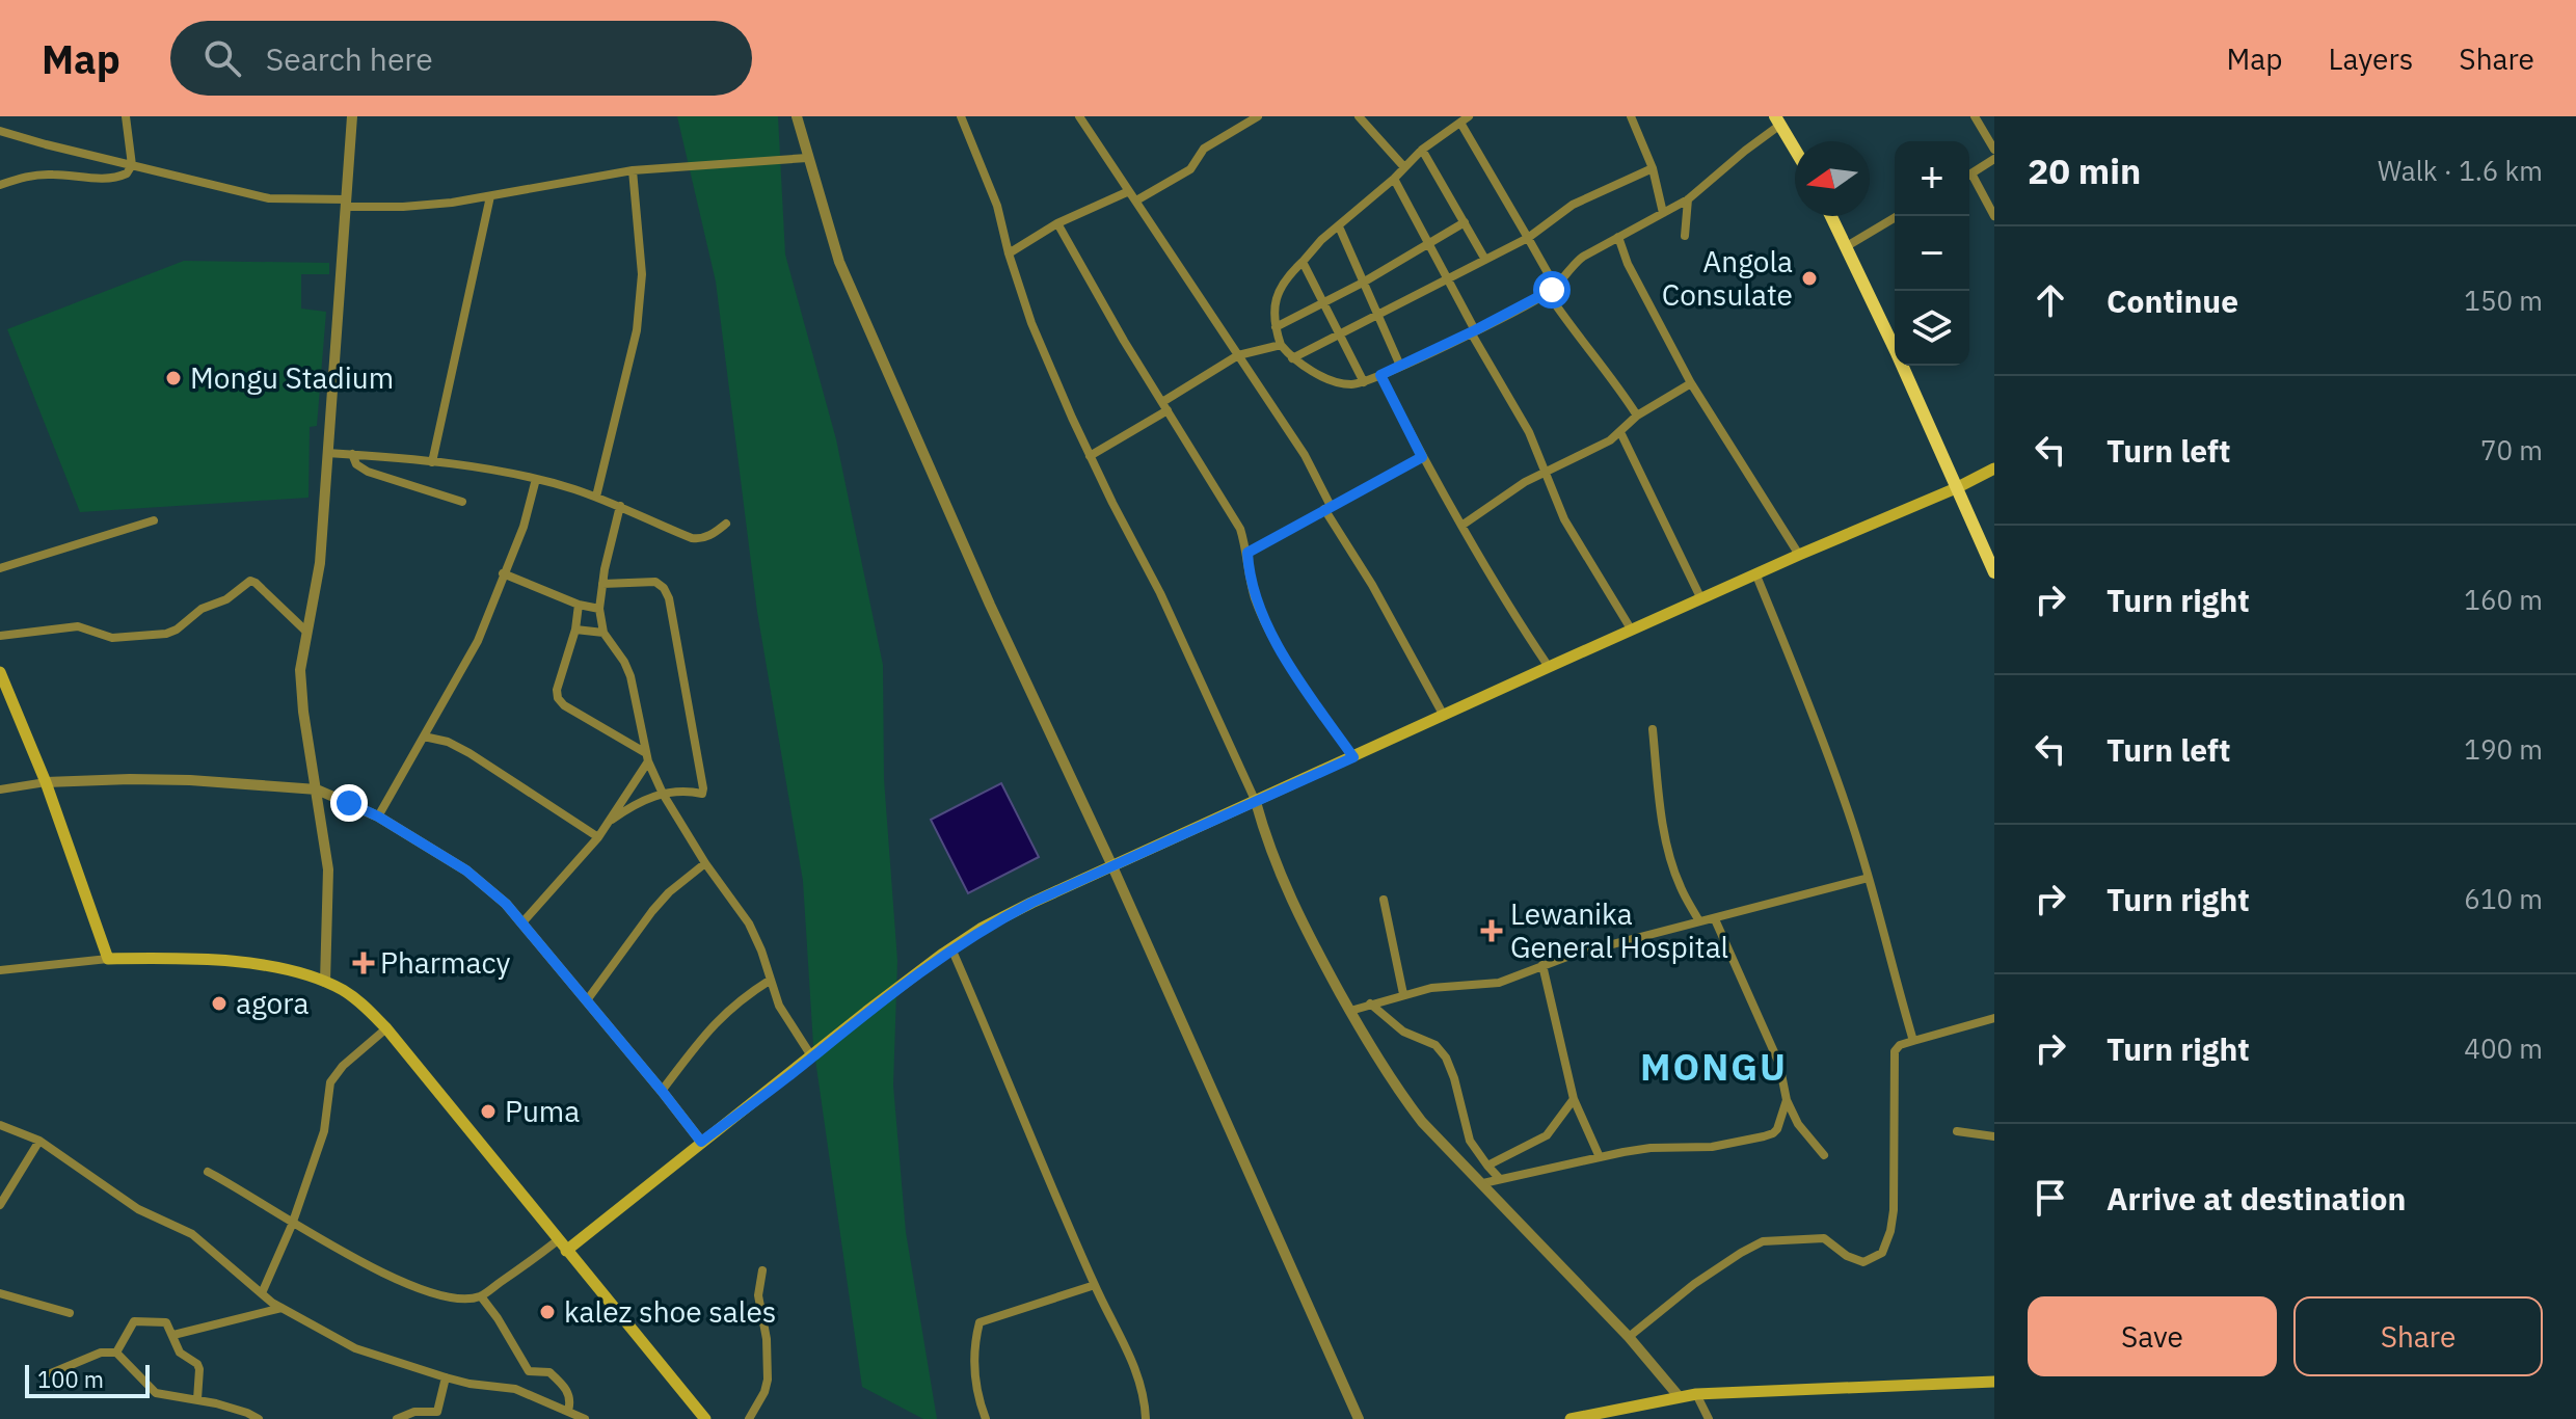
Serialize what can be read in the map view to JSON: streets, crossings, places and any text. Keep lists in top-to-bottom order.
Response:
{
  "districts": ["MONGU"],
  "places": {
    "other": [
      "Angola Consulate",
      "Mongu Stadium",
      "agora",
      "Puma",
      "kalez shoe sales"
    ],
    "health": ["Lewanika General Hospital", "Pharmacy"]
  },
  "scale_bar": "100 m",
  "north": "left",
  "page": {
    "header": "Map",
    "search": "Search here",
    "nav": ["Map", "Layers", "Share"],
    "heading": ["20 min", "Walk · 1.6 km"],
    "map_buttons": ["+", "−"],
    "list": [
      ["Continue", "150 m"],
      ["Turn left", "70 m"],
      ["Turn right", "160 m"],
      ["Turn left", "190 m"],
      ["Turn right", "610 m"],
      ["Turn right", "400 m"],
      "Arrive at destination"
    ],
    "buttons": ["Save", "Share"],
    "scale": "100 m"
  }
}
